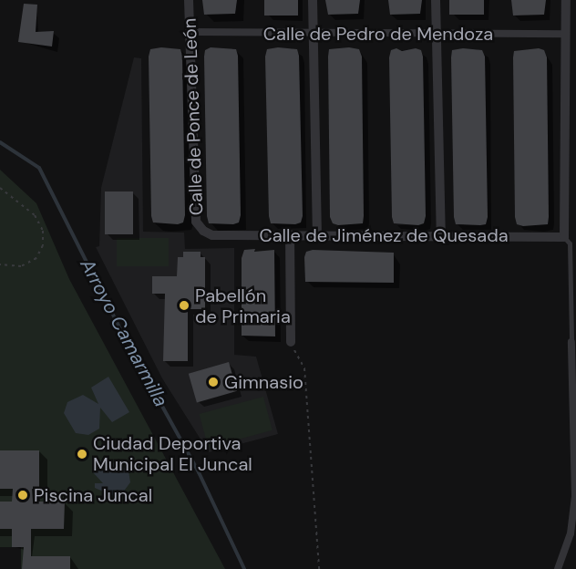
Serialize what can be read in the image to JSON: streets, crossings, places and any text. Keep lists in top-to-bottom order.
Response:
{
  "streets": {
    "street": ["Calle de Pedro de Mendoza", "Calle de Ponce de León", "Calle de Jiménez de Quesada"]
  },
  "crossings": [
    ["Calle de Pedro de Mendoza", "Calle de Ponce de León"],
    ["Calle de Ponce de León", "Calle de Jiménez de Quesada"]
  ],
  "water": ["Arroyo Camarmilla"],
  "places": [
    "Pabellón de Primaria",
    "Gimnasio",
    "Ciudad Deportiva Municipal El Juncal",
    "Piscina Juncal"
  ]
}
